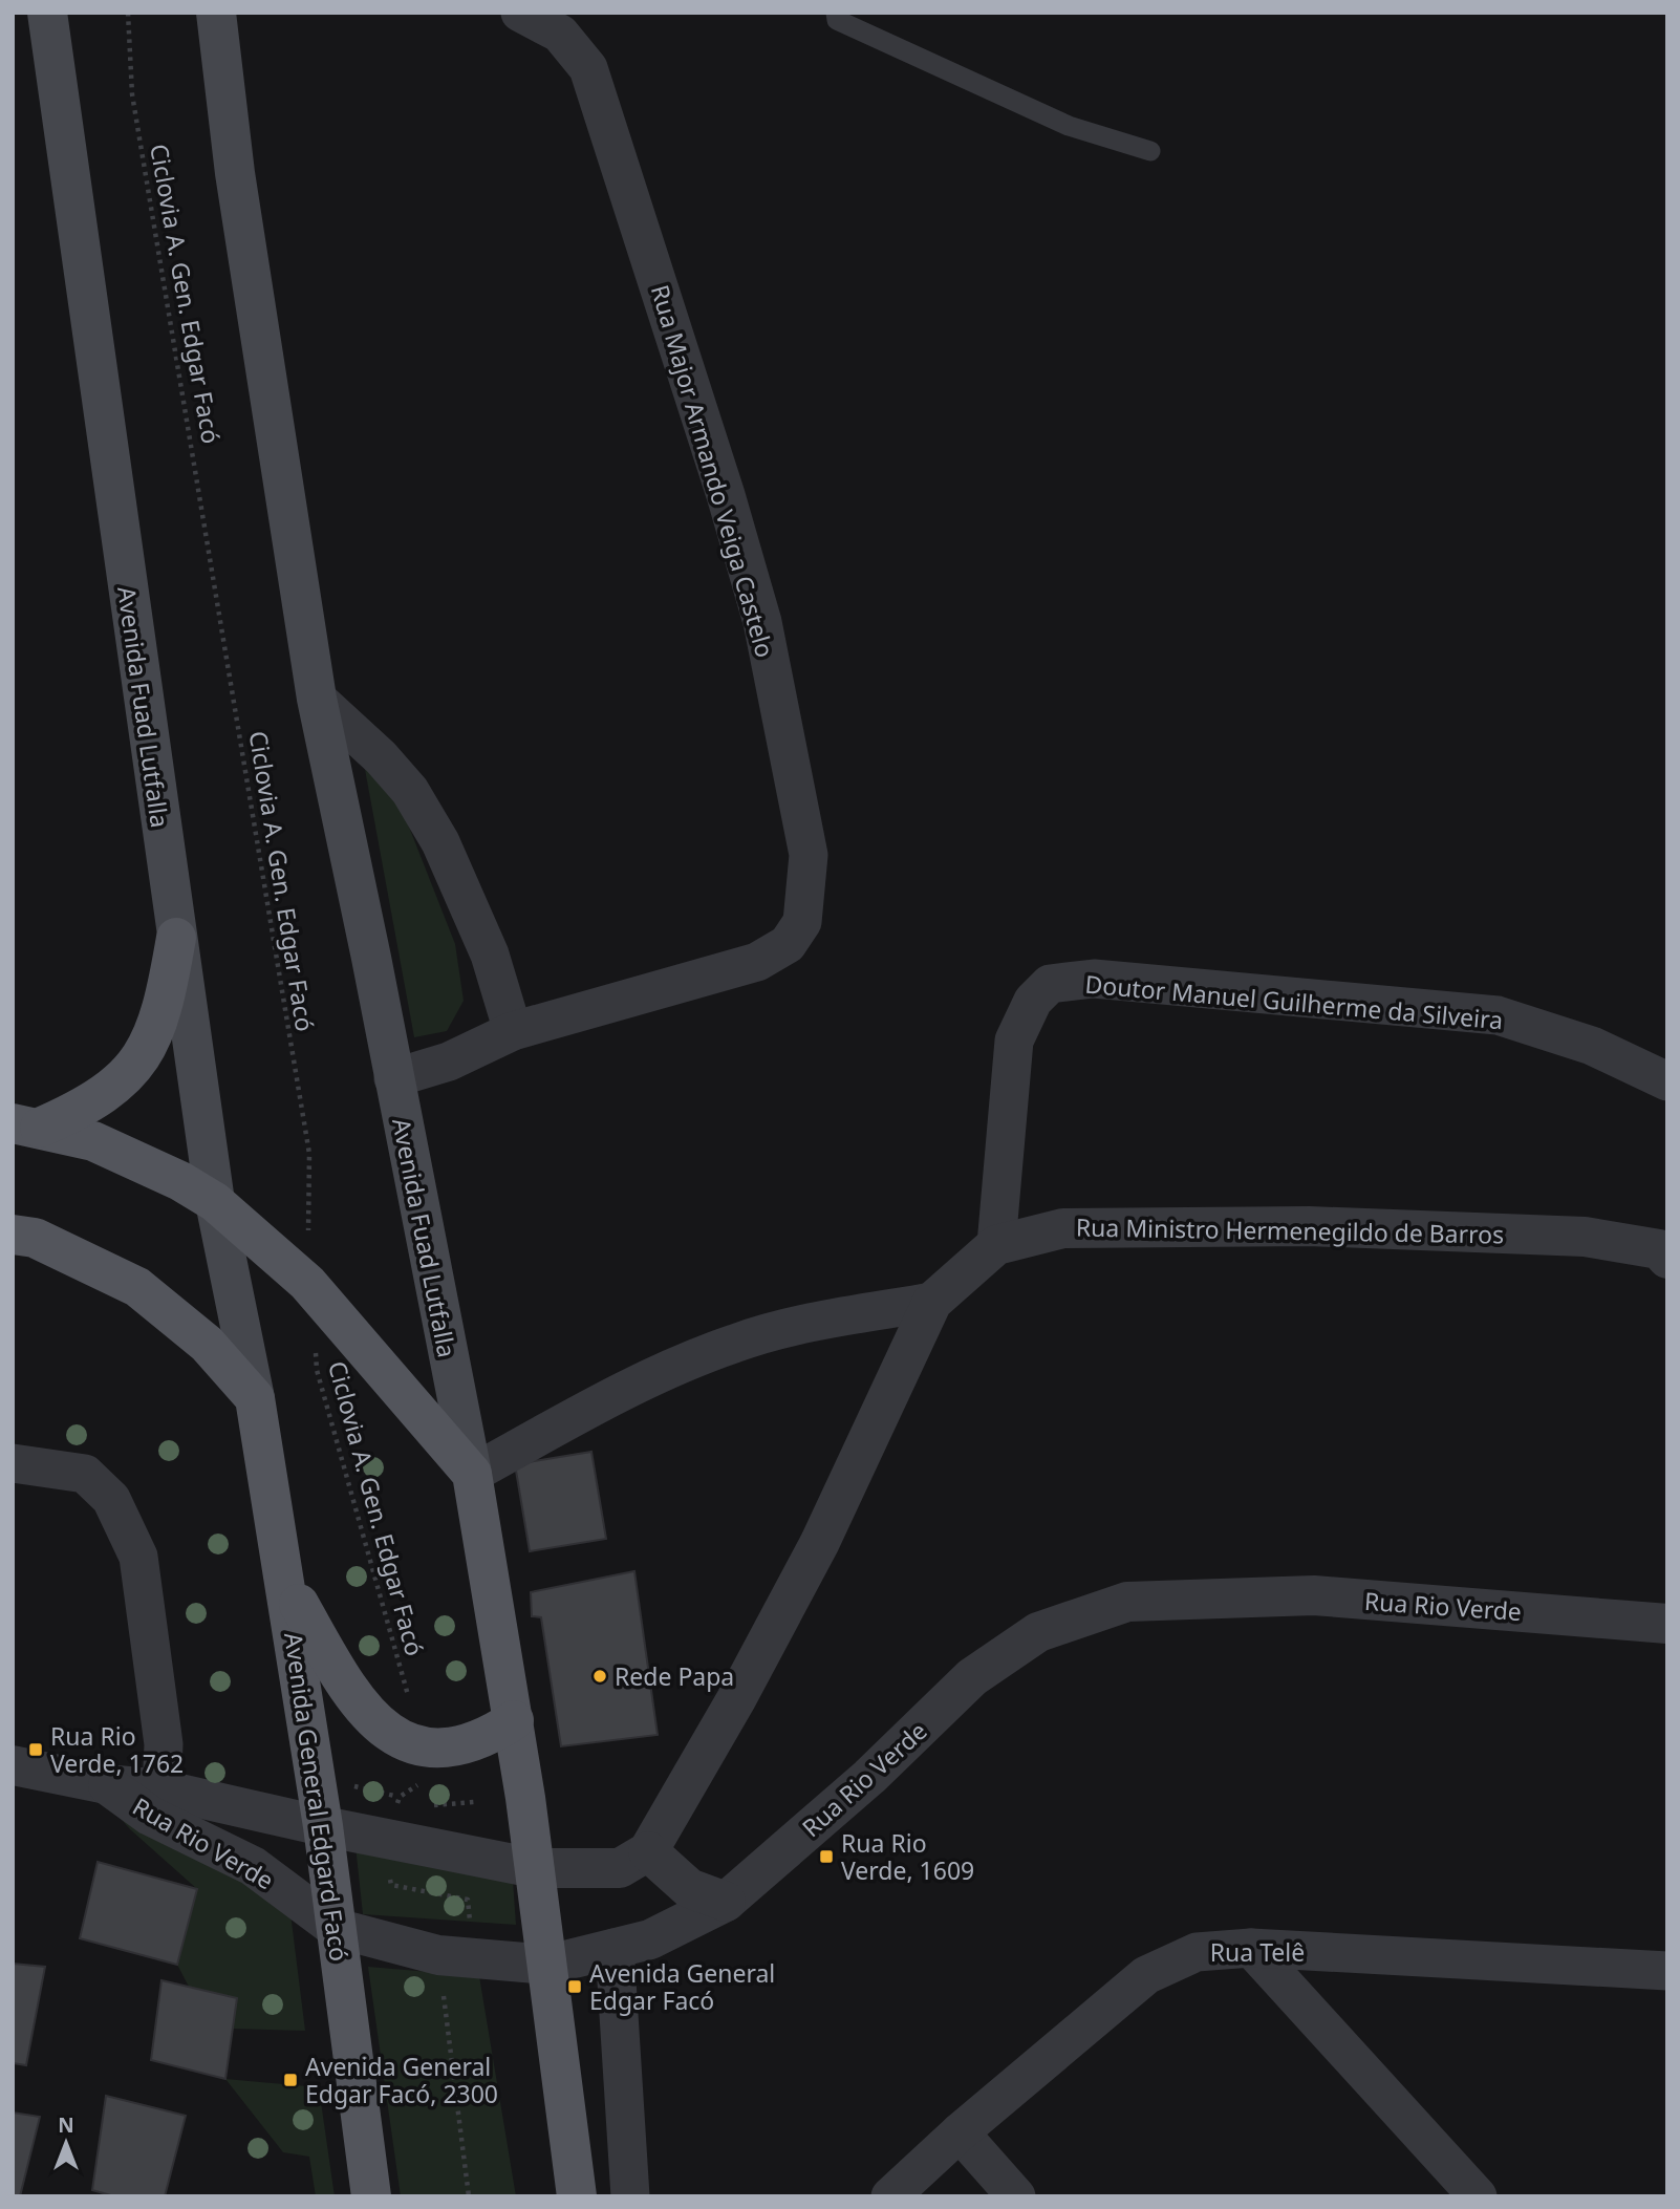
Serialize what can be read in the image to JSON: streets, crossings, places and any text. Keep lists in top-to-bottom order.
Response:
{
  "streets": {
    "main road": ["Avenida Fuad Lutfalla", "Avenida General Edgard Facó"],
    "street": [
      "Rua Major Armando Veiga Castelo",
      "Doutor Manuel Guilherme da Silveira",
      "Rua Ministro Hermenegildo de Barros",
      "Rua Rio Verde",
      "Rua Telê"
    ],
    "path": ["Ciclovia A. Gen. Edgar Facó"]
  },
  "crossings": [
    ["Rua Major Armando Veiga Castelo", "Avenida Fuad Lutfalla"],
    ["Avenida Fuad Lutfalla", "Avenida General Edgard Facó"],
    ["Doutor Manuel Guilherme da Silveira", "Rua Ministro Hermenegildo de Barros"],
    ["Rua Ministro Hermenegildo de Barros", "Rua Rio Verde"],
    ["Rua Rio Verde", "Avenida General Edgard Facó"]
  ],
  "places": {
    "other": ["Rede Papa"],
    "transit": [
      "Rua Rio Verde, 1762",
      "Rua Rio Verde, 1609",
      "Avenida General Edgar Facó",
      "Avenida General Edgar Facó, 2300"
    ]
  },
  "north": "top"
}
